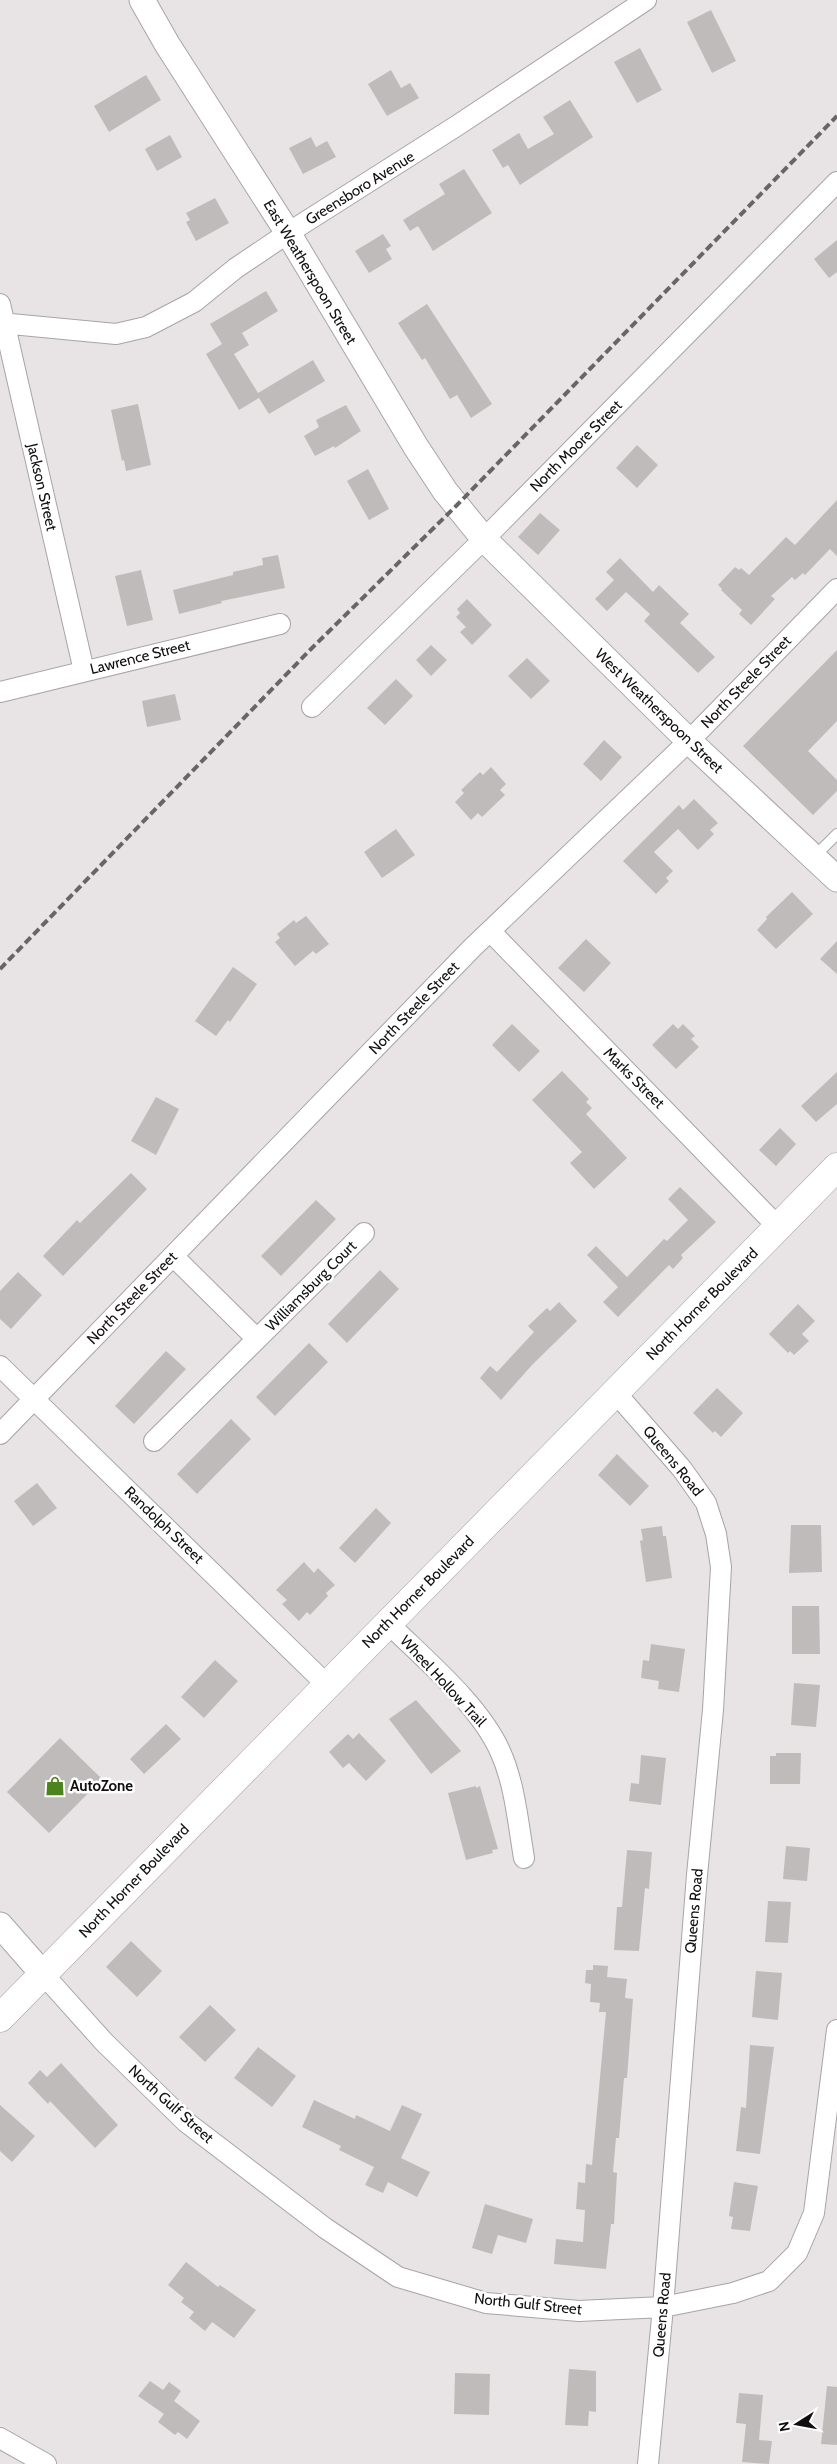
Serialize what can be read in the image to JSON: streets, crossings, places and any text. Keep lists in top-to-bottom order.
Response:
{
  "streets": {
    "main road": ["North Horner Boulevard"],
    "street": [
      "Greensboro Avenue",
      "East Weatherspoon Street",
      "North Moore Street",
      "Jackson Street",
      "Lawrence Street",
      "North Steele Street",
      "West Weatherspoon Street",
      "Marks Street",
      "Williamsburg Court",
      "Queens Road",
      "Randolph Street",
      "Wheel Hollow Trail",
      "North Gulf Street"
    ]
  },
  "crossings": [
    ["Greensboro Avenue", "East Weatherspoon Street"],
    ["Greensboro Avenue", "Jackson Street"],
    ["East Weatherspoon Street", "North Moore Street"],
    ["East Weatherspoon Street", "West Weatherspoon Street"],
    ["North Moore Street", "West Weatherspoon Street"],
    ["Jackson Street", "Lawrence Street"],
    ["North Steele Street", "West Weatherspoon Street"],
    ["North Steele Street", "Marks Street"],
    ["North Steele Street", "Williamsburg Court"],
    ["North Steele Street", "Randolph Street"],
    ["Marks Street", "North Horner Boulevard"],
    ["North Horner Boulevard", "Queens Road"],
    ["North Horner Boulevard", "Randolph Street"],
    ["North Horner Boulevard", "Wheel Hollow Trail"],
    ["North Horner Boulevard", "North Gulf Street"],
    ["Queens Road", "North Gulf Street"]
  ],
  "places": {
    "shop": ["AutoZone"]
  },
  "north": "left"
}
